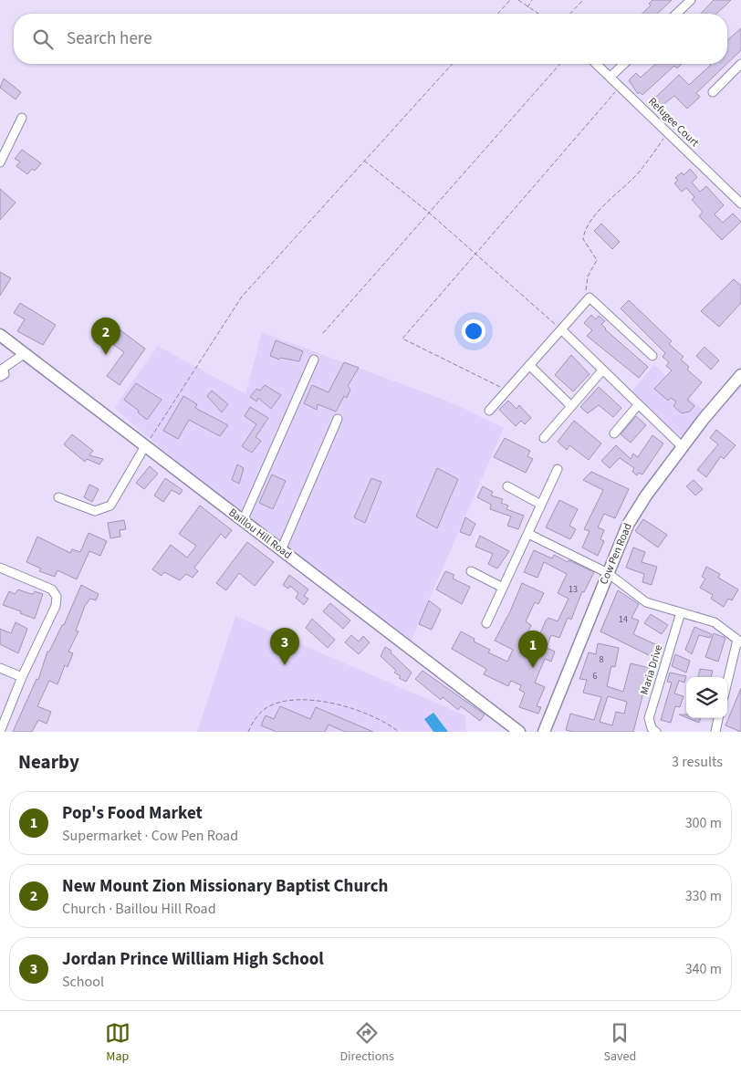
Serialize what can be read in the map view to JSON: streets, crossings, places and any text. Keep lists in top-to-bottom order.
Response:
{
  "streets": {
    "main road": ["Baillou Hill Road", "Cow Pen Road"],
    "street": ["Refugee Court", "Maria Drive"]
  },
  "house_numbers": [
    "13",
    "14",
    "8",
    "6"
  ],
  "page": {
    "search": "Search here",
    "pins": ["2", "3", "1"],
    "heading": ["Nearby", "3 results"],
    "list": [
      {
        "mark": "1",
        "name": "Pop's Food Market",
        "note": "Supermarket · Cow Pen Road",
        "value": "300 m"
      },
      {
        "mark": "2",
        "name": "New Mount Zion Missionary Baptist Church",
        "note": "Church · Baillou Hill Road",
        "value": "330 m"
      },
      {
        "mark": "3",
        "name": "Jordan Prince William High School",
        "note": "School",
        "value": "340 m"
      }
    ],
    "nav": ["Map", "Directions", "Saved"]
  }
}
